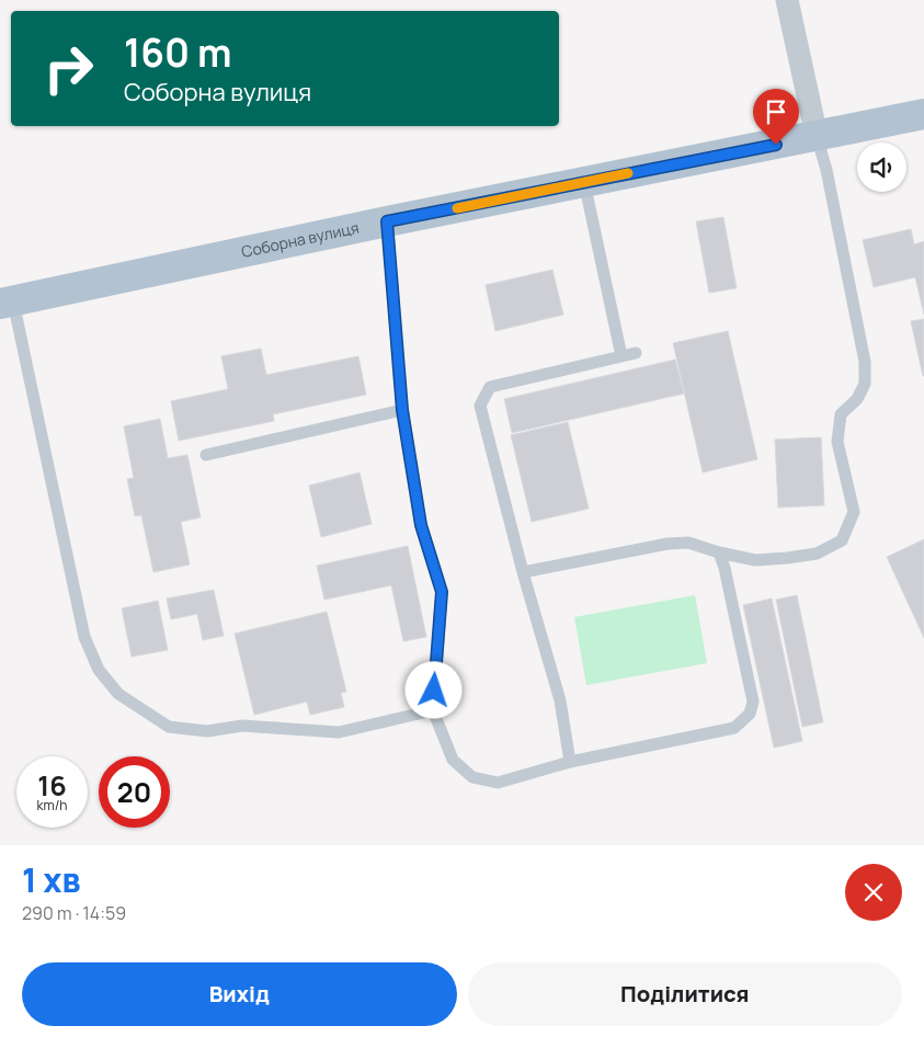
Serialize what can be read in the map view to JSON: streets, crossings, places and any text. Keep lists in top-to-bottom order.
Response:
{
  "streets": {
    "main road": ["Соборна вулиця"]
  },
  "page": {
    "turn": ["160 m", "Соборна вулиця"],
    "speed": "16 km/h",
    "limit": "20",
    "heading": ["1 хв", "290 m · 14:59"],
    "buttons": ["Вихід", "Поділитися"]
  }
}
